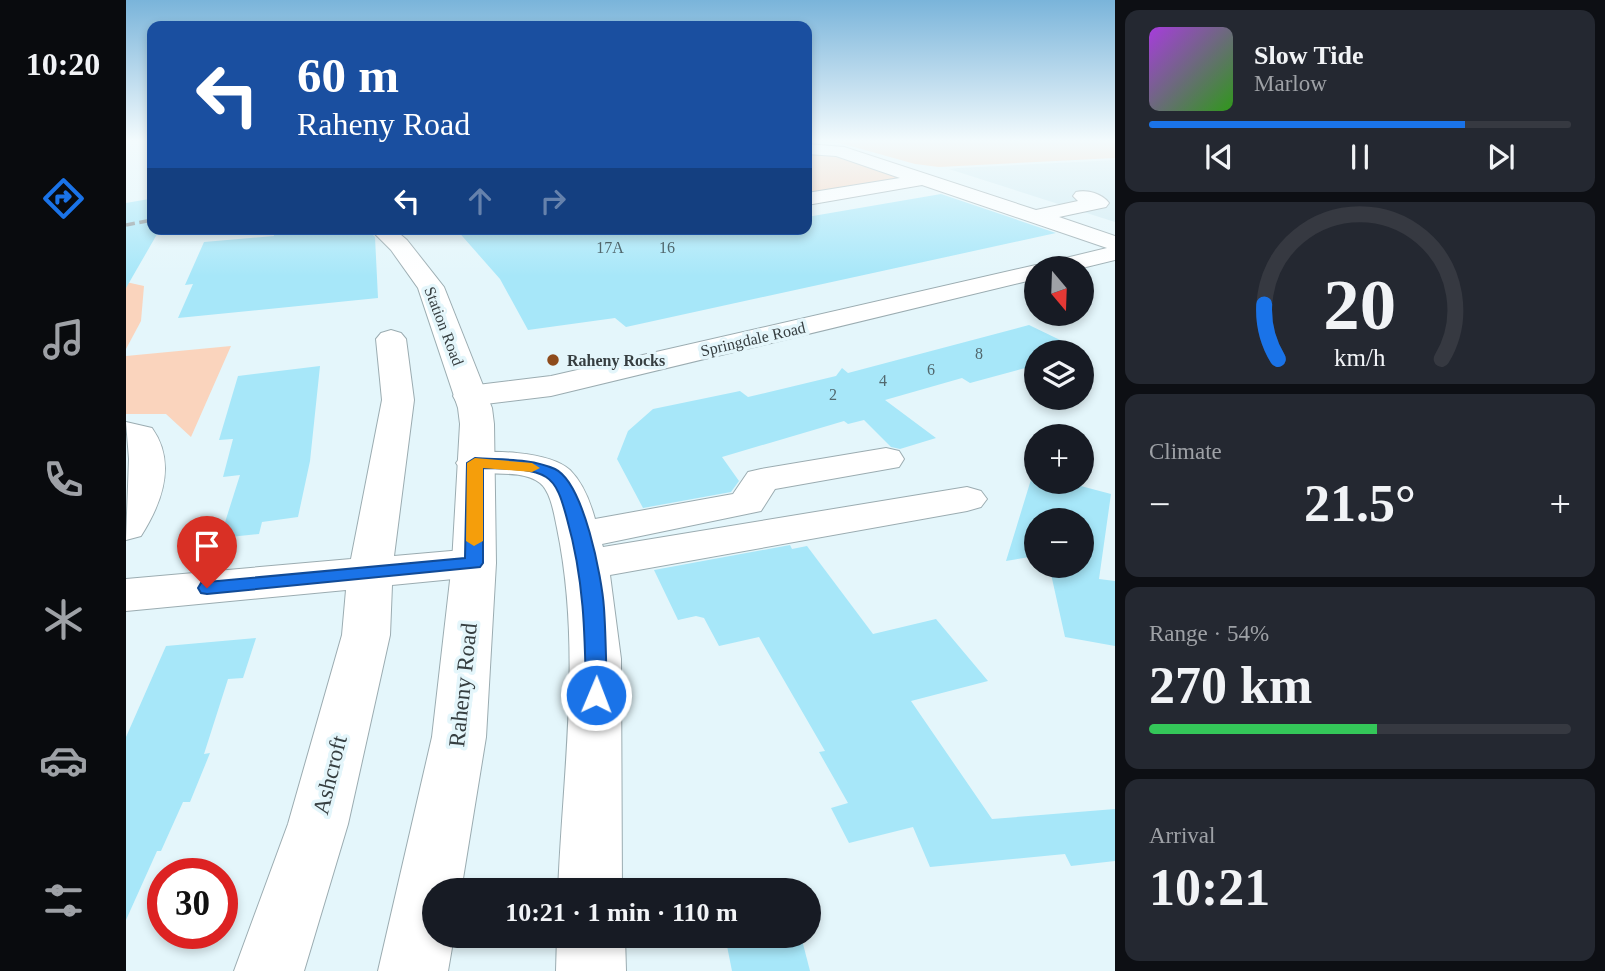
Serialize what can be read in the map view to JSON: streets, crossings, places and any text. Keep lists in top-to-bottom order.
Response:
{
  "streets": {
    "street": [
      "Station Road",
      "Springdale Road",
      "Raheny Road",
      "Ashcroft"
    ]
  },
  "crossings": [
    ["Station Road", "Springdale Road"],
    ["Station Road", "Raheny Road"],
    ["Springdale Road", "Raheny Road"]
  ],
  "places": ["Raheny Rocks"],
  "house_numbers": [
    "17A",
    "16",
    "8",
    "6",
    "4",
    "2"
  ],
  "north": "bottom",
  "page": {
    "tabs": "10:20",
    "turn": ["60 m", "Raheny Road"],
    "song": ["Slow Tide", "Marlow"],
    "map_buttons": ["+", "−"],
    "tile": [
      "Climate",
      ["Range · 54%", "270 km"],
      ["Arrival", "10:21"]
    ],
    "heat": ["−", "21.5°", "+"],
    "limit": "30",
    "trip": "10:21 · 1 min · 110 m",
    "gauge": ["20", "km/h"]
  }
}
